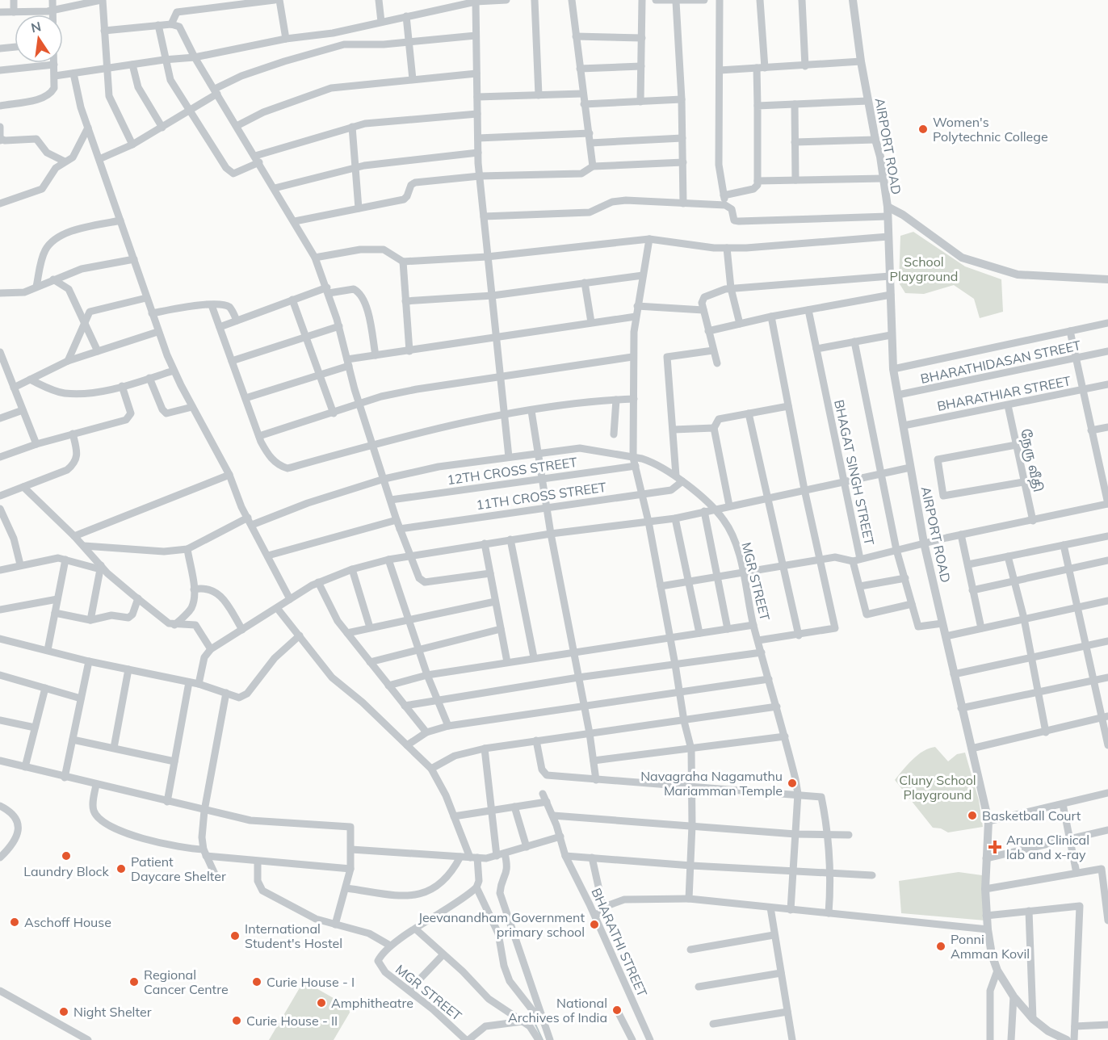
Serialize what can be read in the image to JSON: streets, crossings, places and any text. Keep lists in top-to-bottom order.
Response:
{
  "streets": {
    "street": [
      "AIRPORT ROAD",
      "BHARATHIDASAN STREET",
      "BHARATHIAR STREET",
      "நேரு வீதி",
      "12TH CROSS STREET",
      "BHAGAT SINGH STREET",
      "11TH CROSS STREET",
      "MGR STREET",
      "BHARATHI STREET"
    ]
  },
  "crossings": [
    ["AIRPORT ROAD", "BHARATHIDASAN STREET"],
    ["AIRPORT ROAD", "BHARATHIAR STREET"],
    ["AIRPORT ROAD", "BHAGAT SINGH STREET"],
    ["BHARATHIAR STREET", "நேரு வீதி"],
    ["நேரு வீதி", "BHAGAT SINGH STREET"],
    ["11TH CROSS STREET", "MGR STREET"]
  ],
  "parks": ["School Playground", "Cluny School Playground"],
  "places": {
    "other": [
      "Women's Polytechnic College",
      "Navagraha Nagamuthu Mariamman Temple",
      "Basketball Court",
      "Laundry Block",
      "Patient Daycare Shelter",
      "Aschoff House",
      "Jeevanandham Government primary school",
      "International Student's Hostel",
      "Ponni Amman Kovil",
      "Regional Cancer Centre",
      "Curie House - I",
      "Amphitheatre",
      "National Archives of India",
      "Night Shelter",
      "Curie House - II"
    ],
    "health": ["Aruna Clinical lab and x-ray"]
  },
  "north": "top"
}
